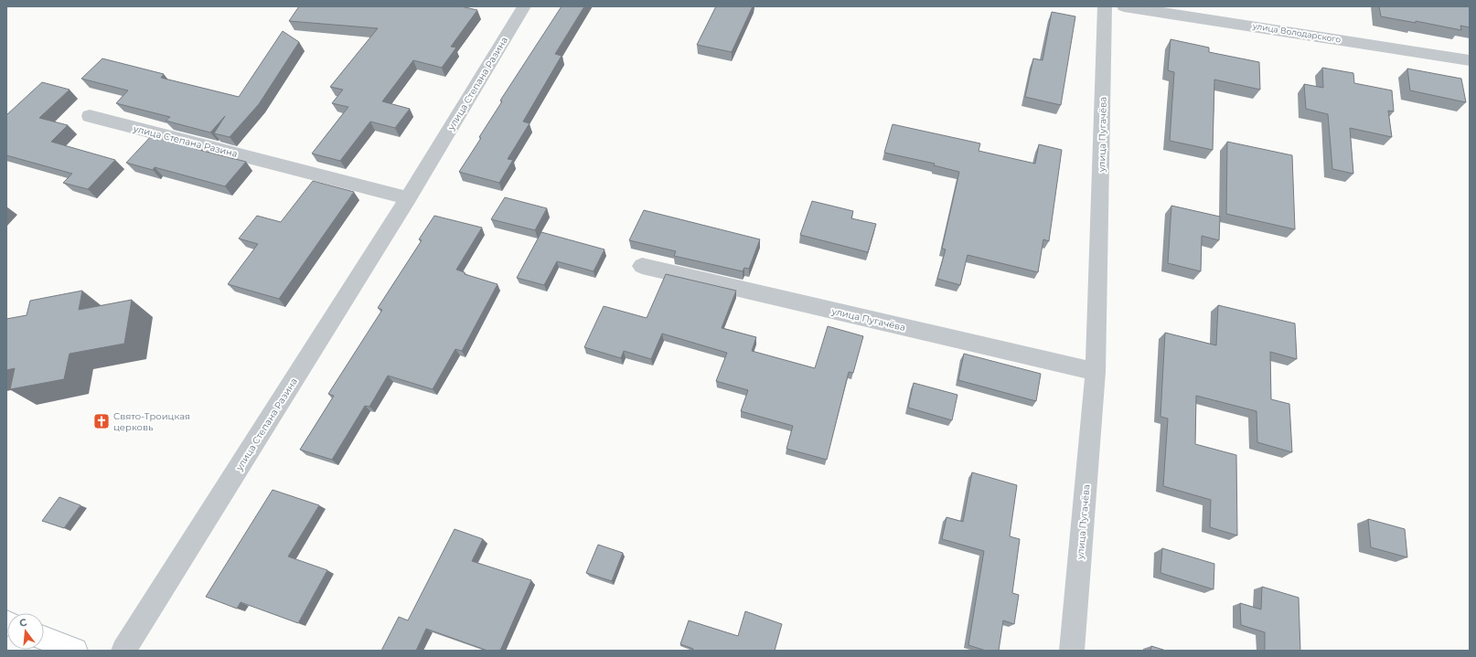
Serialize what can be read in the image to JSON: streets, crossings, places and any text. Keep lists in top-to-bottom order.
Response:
{
  "streets": {
    "street": ["улица Володарского", "улица Степана Разина", "улица Пугачёва"]
  },
  "places": {
    "church": ["Свято-Троицкая церковь"]
  },
  "north": "top"
}
